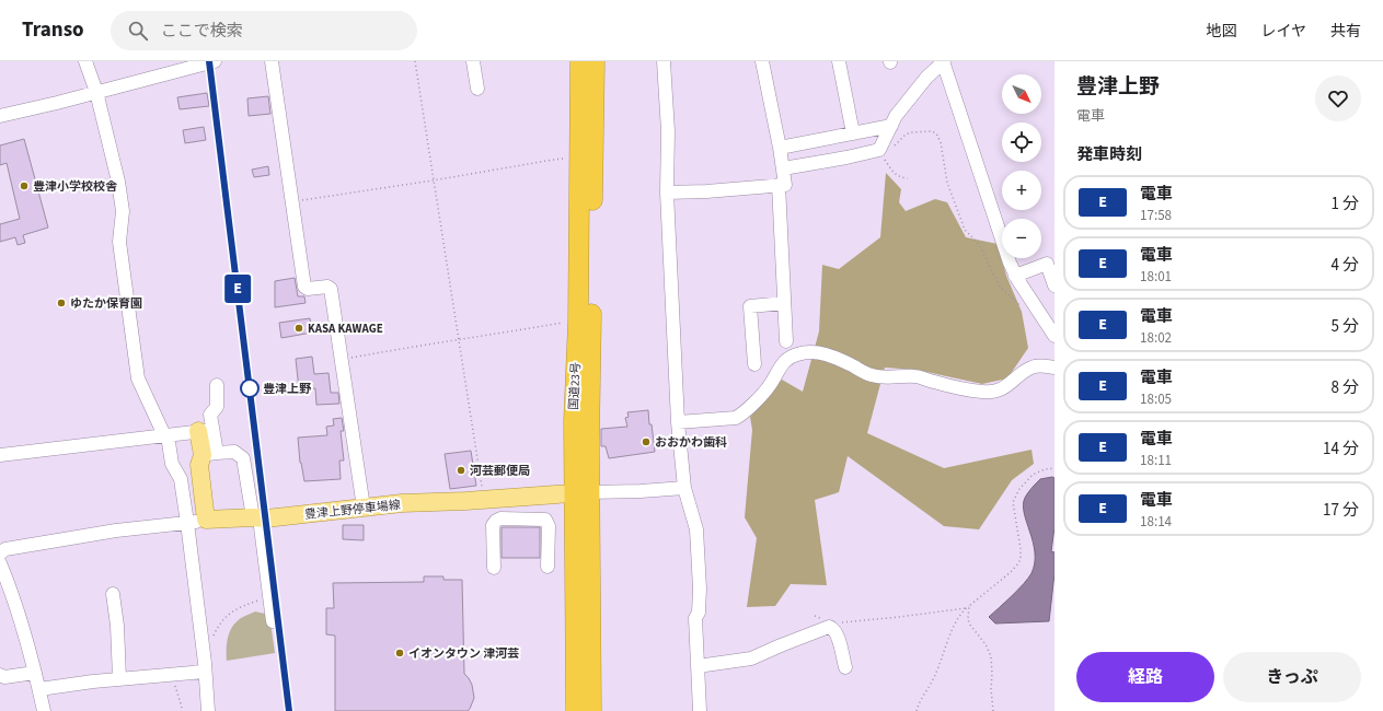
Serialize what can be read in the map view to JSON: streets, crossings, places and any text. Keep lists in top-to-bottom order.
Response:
{
  "streets": {
    "highway": ["国道23号"],
    "main road": ["豊津上野停車場線"]
  },
  "crossings": [
    ["国道23号", "豊津上野停車場線"]
  ],
  "places": [
    "豊津小学校校舎",
    "ゆたか保育園",
    "KASA KAWAGE",
    "豊津上野",
    "おおかわ歯科",
    "河芸郵便局",
    "イオンタウン 津河芸"
  ],
  "north": "bottom right",
  "page": {
    "header": "Transo",
    "search": "ここで検索",
    "nav": ["地図", "レイヤ", "共有"],
    "on_map": "E",
    "heading": [
      ["豊津上野", "電車"],
      "発車時刻"
    ],
    "map_buttons": ["+", "−"],
    "list": [
      {
        "mark": "E",
        "name": "電車",
        "note": "17:58",
        "value": "1 分"
      },
      {
        "mark": "E",
        "name": "電車",
        "note": "18:01",
        "value": "4 分"
      },
      {
        "mark": "E",
        "name": "電車",
        "note": "18:02",
        "value": "5 分"
      },
      {
        "mark": "E",
        "name": "電車",
        "note": "18:05",
        "value": "8 分"
      },
      {
        "mark": "E",
        "name": "電車",
        "note": "18:11",
        "value": "14 分"
      },
      {
        "mark": "E",
        "name": "電車",
        "note": "18:14",
        "value": "17 分"
      }
    ],
    "buttons": ["経路", "きっぷ"]
  }
}
